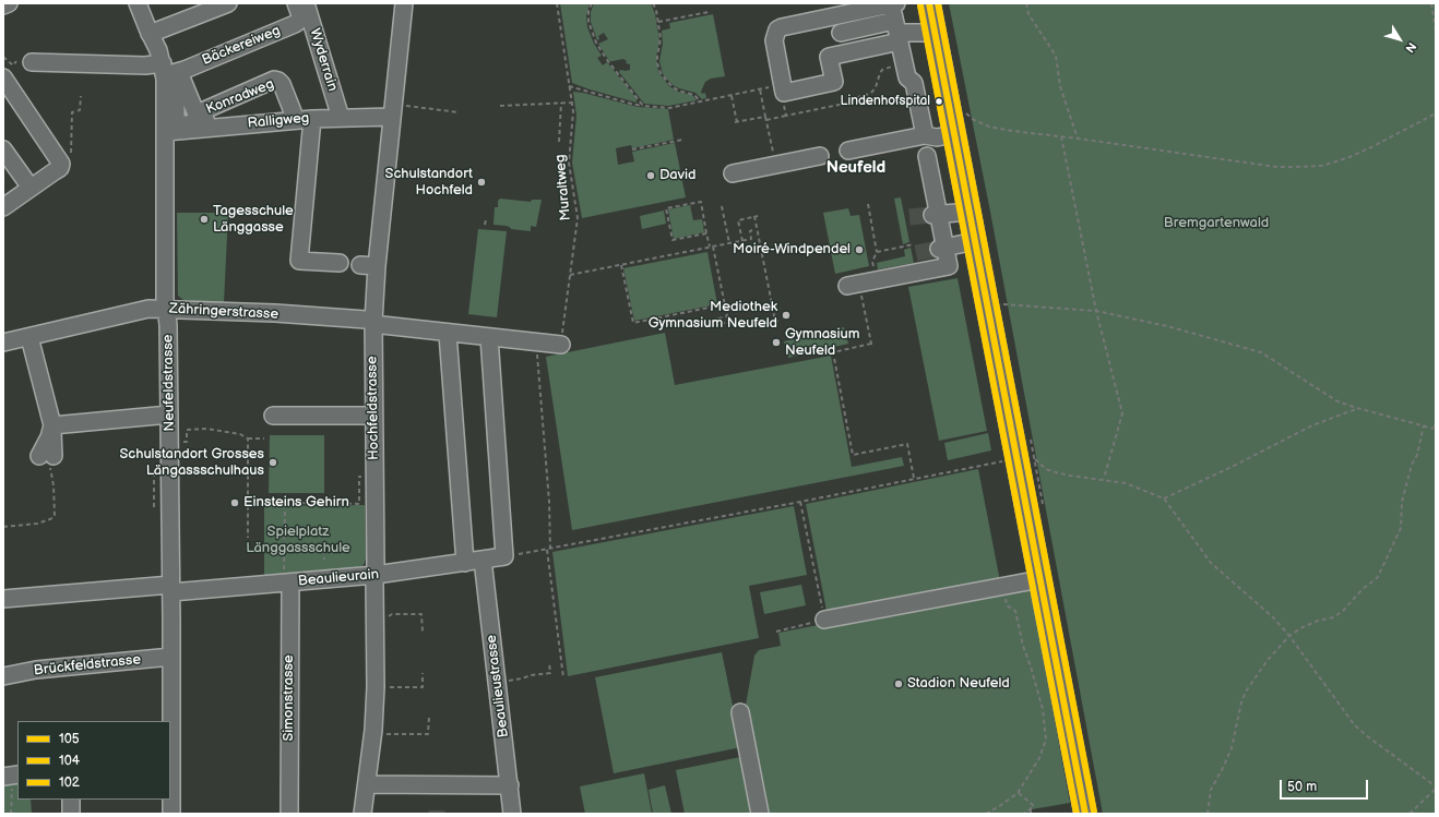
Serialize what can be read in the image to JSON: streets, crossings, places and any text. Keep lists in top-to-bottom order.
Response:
{
  "streets": {
    "street": [
      "Bäckereiweg",
      "Wyderrain",
      "Konradweg",
      "Ralligweg",
      "Zähringerstrasse",
      "Neufeldstrasse",
      "Hochfeldstrasse",
      "Beaulieurain",
      "Brückfeldstrasse",
      "Beaulieustrasse",
      "Simonstrasse"
    ],
    "path": ["Muraltweg"]
  },
  "crossings": [
    ["Bäckereiweg", "Neufeldstrasse"],
    ["Wyderrain", "Ralligweg"],
    ["Konradweg", "Ralligweg"],
    ["Ralligweg", "Neufeldstrasse"],
    ["Ralligweg", "Hochfeldstrasse"],
    ["Muraltweg", "Zähringerstrasse"],
    ["Zähringerstrasse", "Neufeldstrasse"],
    ["Zähringerstrasse", "Hochfeldstrasse"],
    ["Neufeldstrasse", "Beaulieurain"],
    ["Neufeldstrasse", "Brückfeldstrasse"],
    ["Hochfeldstrasse", "Beaulieurain"],
    ["Beaulieurain", "Beaulieustrasse"],
    ["Beaulieurain", "Simonstrasse"]
  ],
  "districts": ["Neufeld"],
  "parks": ["Bremgartenwald", "Spielplatz Länggassschule"],
  "places": [
    "Lindenhofspital",
    "David",
    "Schulstandort Hochfeld",
    "Tagesschule Länggasse",
    "Moiré-Windpendel",
    "Mediothek Gymnasium Neufeld",
    "Gymnasium Neufeld",
    "Schulstandort Grosses Längassschulhaus",
    "Einsteins Gehirn",
    "Stadion Neufeld"
  ],
  "lines": ["transit line 105", "transit line 102", "transit line 104"],
  "legend": ["105", "104", "102"],
  "scale_bar": "50 m",
  "north": "bottom right"
}
